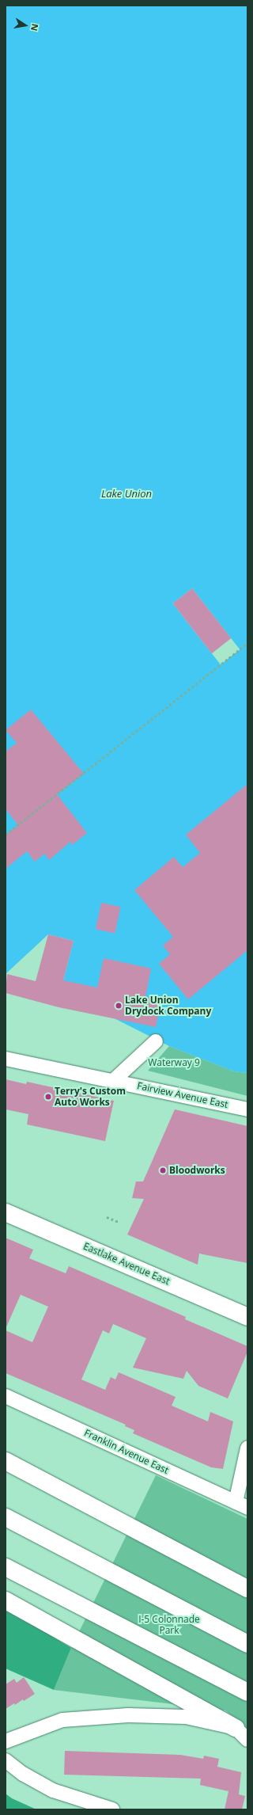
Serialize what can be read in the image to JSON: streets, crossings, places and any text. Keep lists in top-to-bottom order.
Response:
{
  "streets": {
    "main road": ["Eastlake Avenue East"],
    "street": ["Fairview Avenue East", "Franklin Avenue East"]
  },
  "water": ["Lake Union"],
  "parks": ["Waterway 9", "I-5 Colonnade Park"],
  "places": ["Lake Union Drydock Company", "Terry's Custom Auto Works", "Bloodworks"],
  "north": "right"
}
